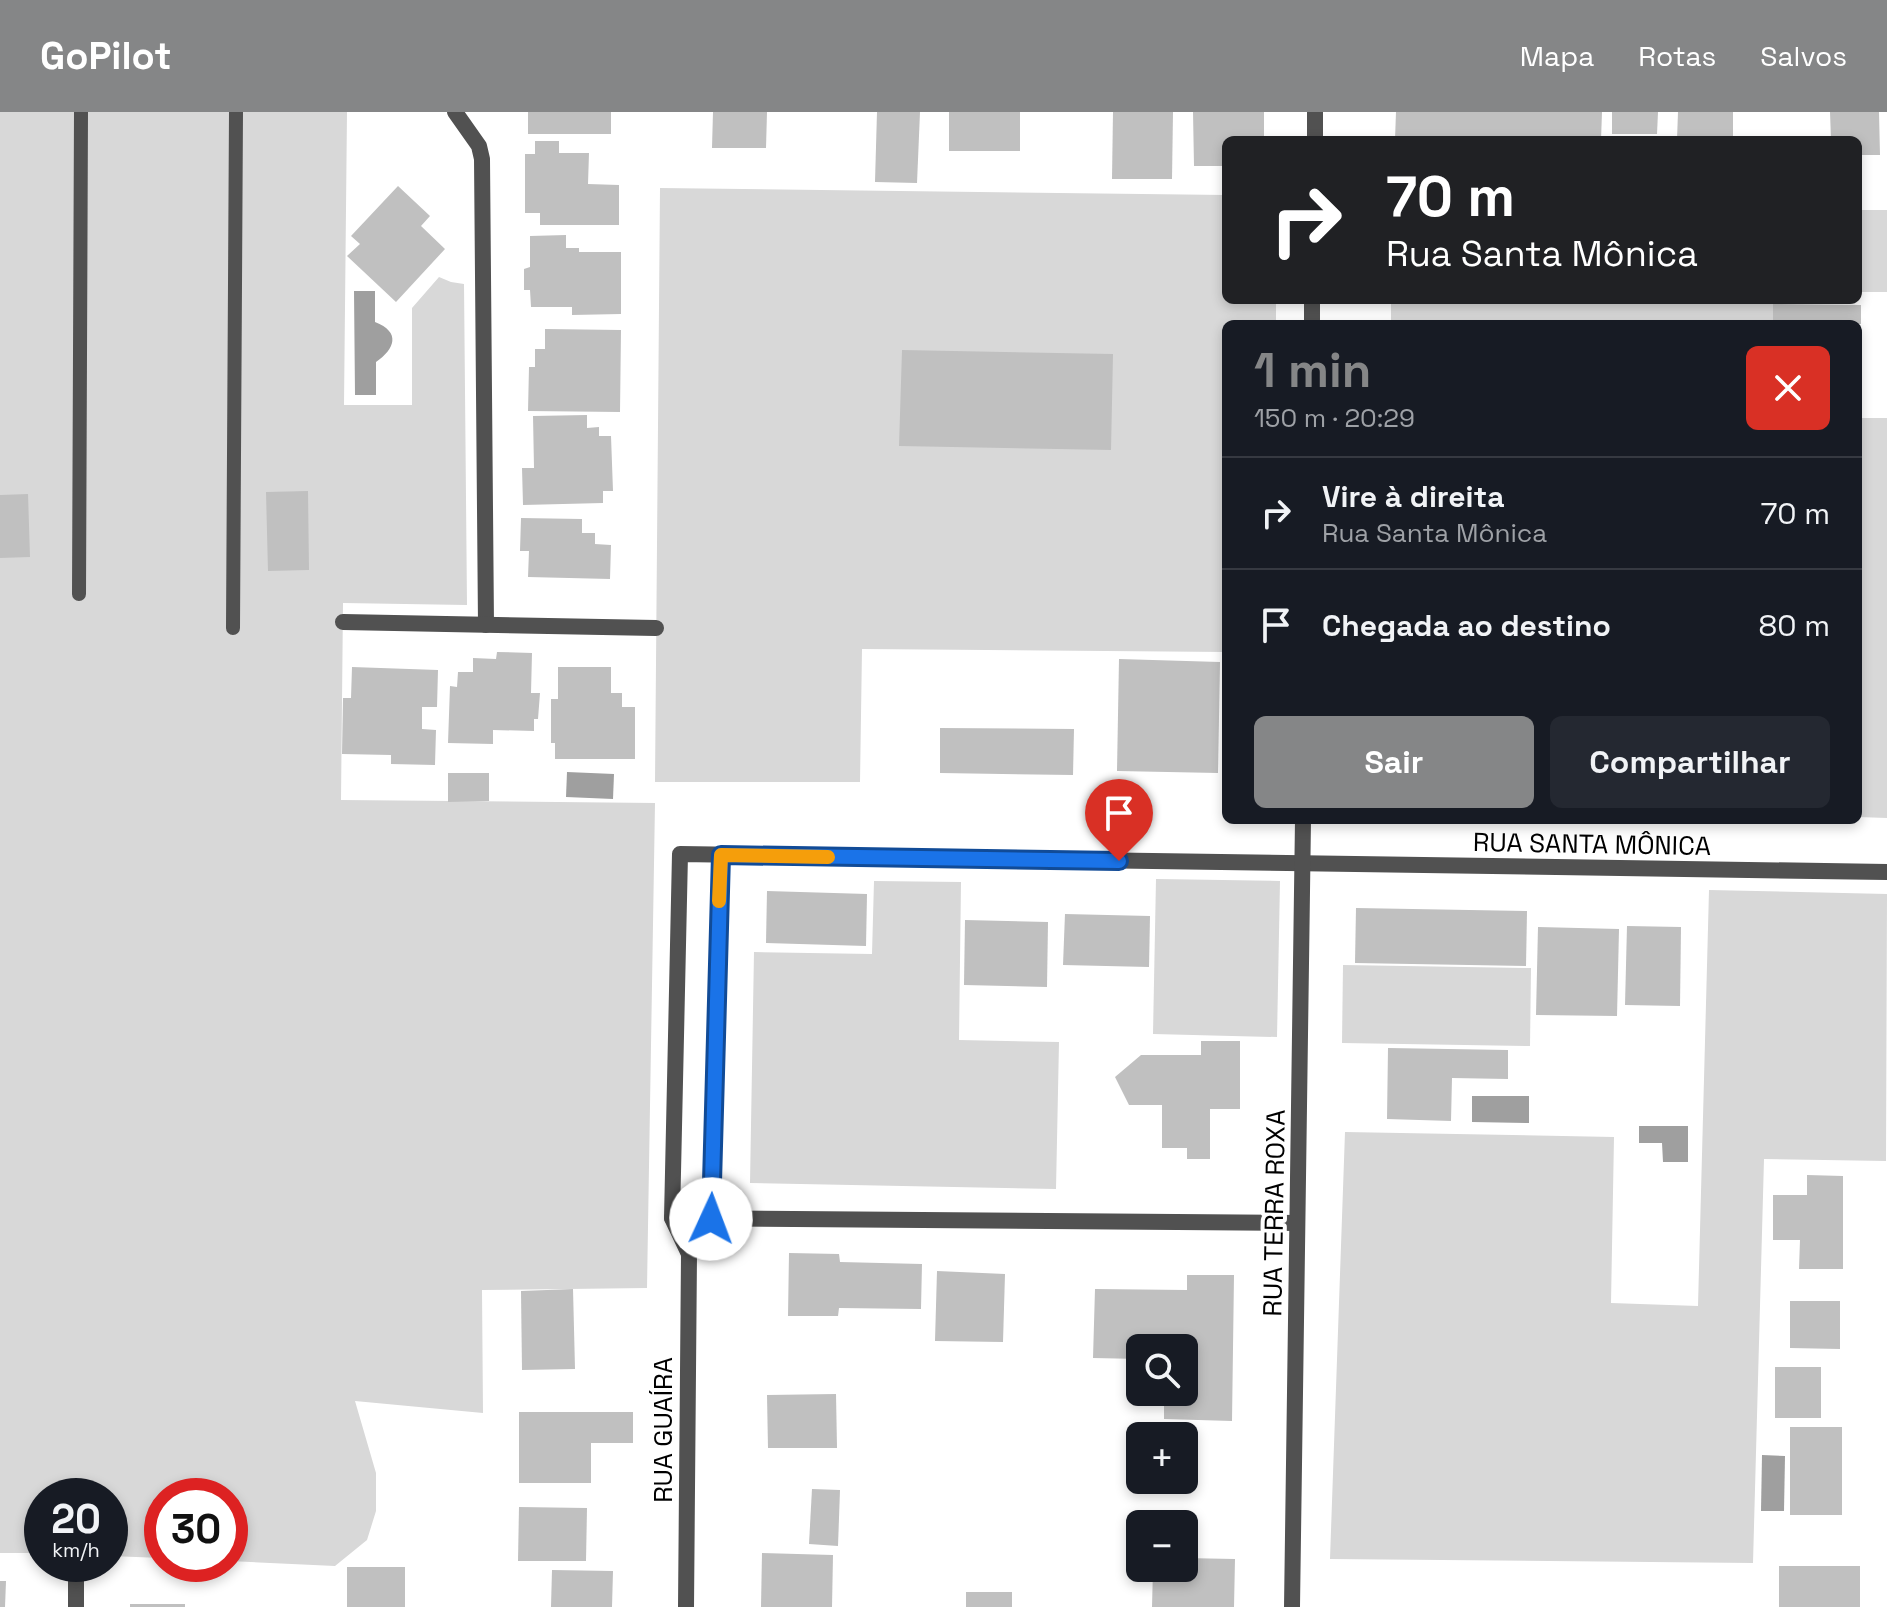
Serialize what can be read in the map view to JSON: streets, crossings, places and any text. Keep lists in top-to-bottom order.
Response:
{
  "streets": {
    "street": ["RUA SANTA MÔNICA", "RUA TERRA ROXA", "RUA GUAÍRA"]
  },
  "crossings": [
    ["RUA SANTA MÔNICA", "RUA TERRA ROXA"],
    ["RUA SANTA MÔNICA", "RUA GUAÍRA"]
  ],
  "page": {
    "header": "GoPilot",
    "nav": ["Mapa", "Rotas", "Salvos"],
    "turn": ["70 m", "Rua Santa Mônica"],
    "heading": ["1 min", "150 m · 20:29"],
    "list": [
      {
        "name": "Vire à direita",
        "note": "Rua Santa Mônica",
        "value": "70 m"
      },
      {
        "name": "Chegada ao destino",
        "value": "80 m"
      }
    ],
    "buttons": ["Sair", "Compartilhar"],
    "map_buttons": ["+", "−"],
    "speed": "20 km/h",
    "limit": "30"
  }
}
